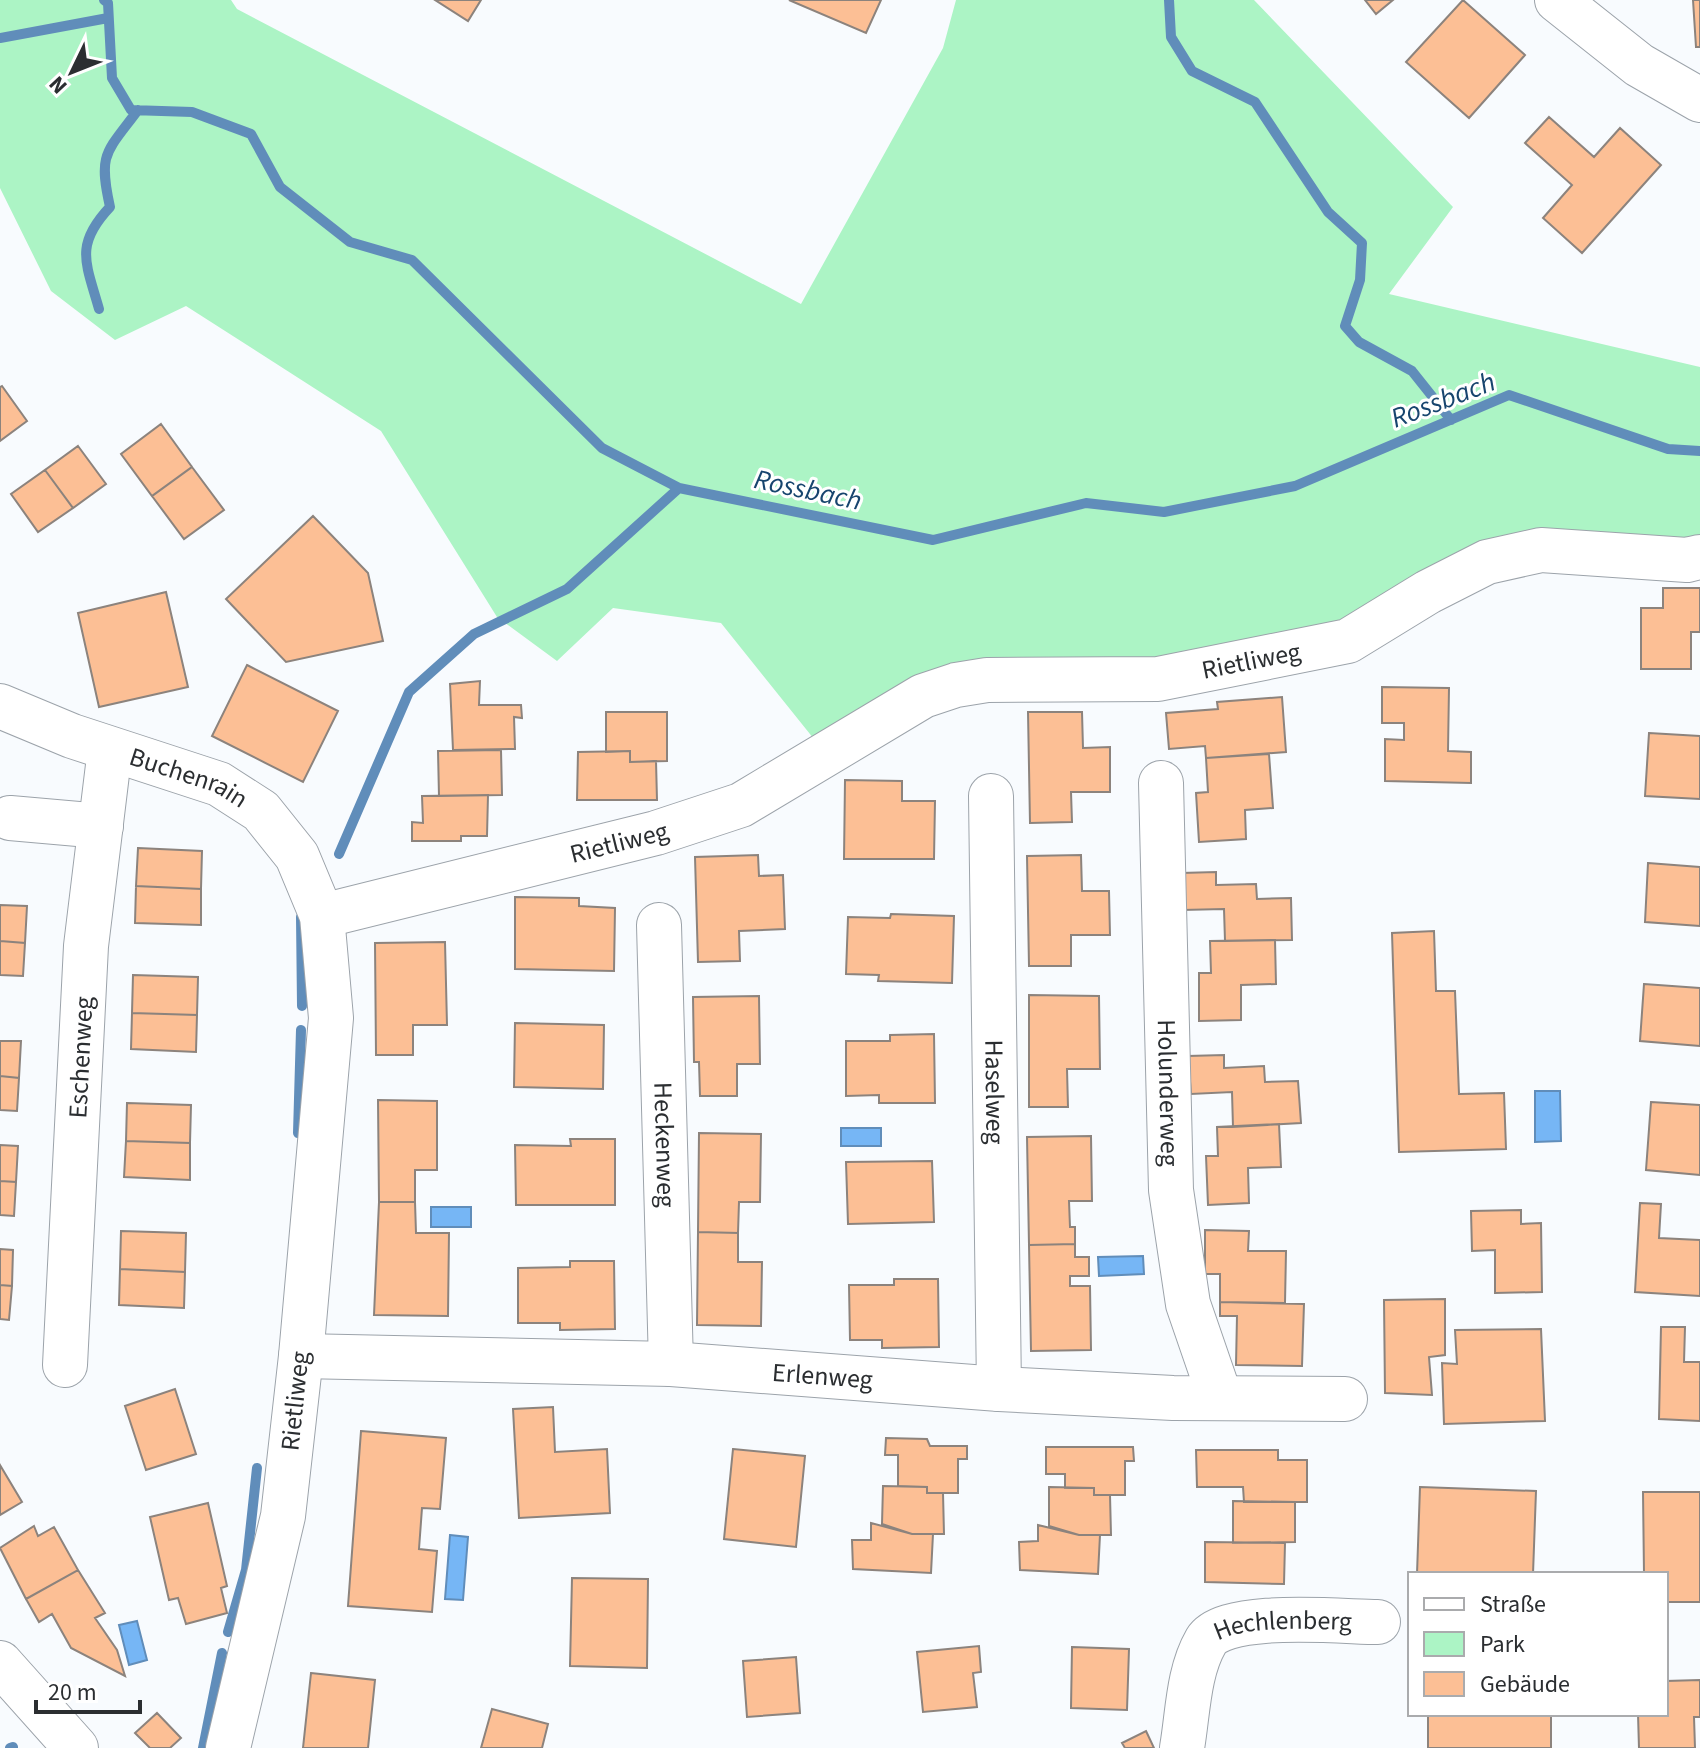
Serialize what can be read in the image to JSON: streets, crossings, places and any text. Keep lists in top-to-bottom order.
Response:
{
  "streets": {
    "street": [
      "Rietliweg",
      "Buchenrain",
      "Eschenweg",
      "Haselweg",
      "Holunderweg",
      "Heckenweg",
      "Erlenweg",
      "Hechlenberg"
    ]
  },
  "crossings": [
    ["Rietliweg", "Buchenrain"],
    ["Rietliweg", "Erlenweg"],
    ["Buchenrain", "Eschenweg"],
    ["Haselweg", "Erlenweg"],
    ["Holunderweg", "Erlenweg"],
    ["Heckenweg", "Erlenweg"]
  ],
  "water": ["Rossbach"],
  "legend": ["Straße", "Park", "Gebäude"],
  "scale_bar": "20 m",
  "north": "bottom left"
}
